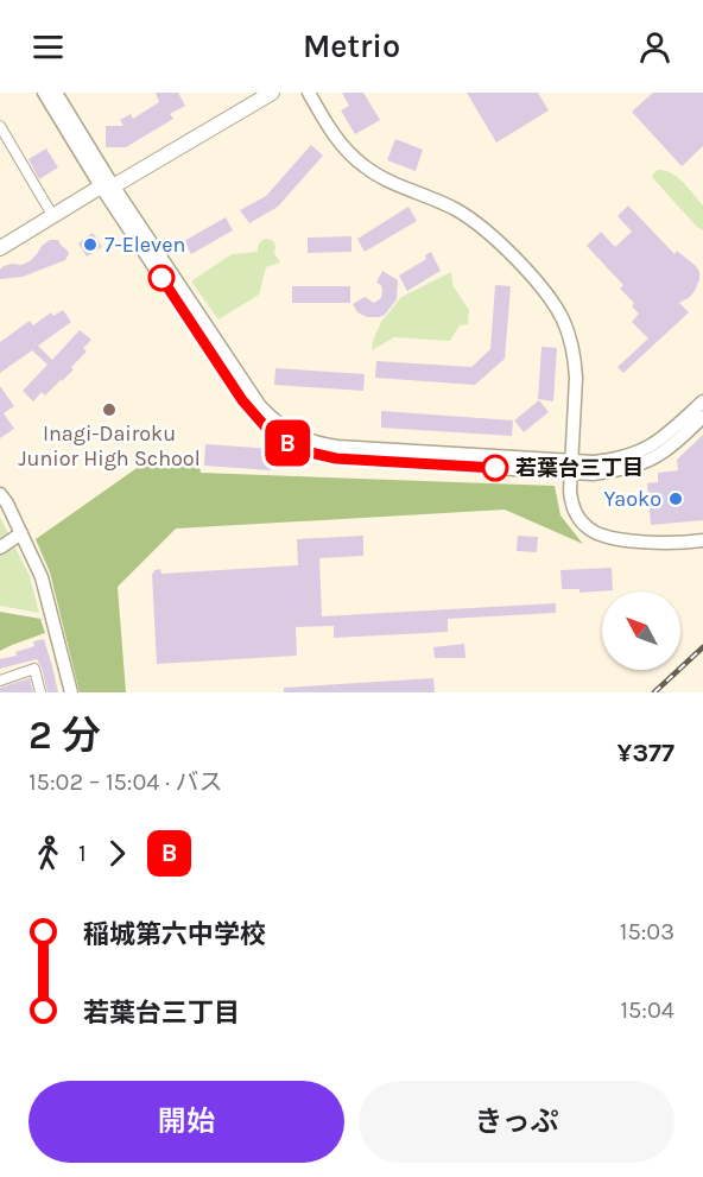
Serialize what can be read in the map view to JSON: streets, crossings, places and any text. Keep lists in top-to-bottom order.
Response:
{
  "places": [
    "7-Eleven",
    "Inagi-Dairoku Junior High School",
    "若葉台三丁目",
    "Yaoko"
  ],
  "lines": ["bus line B"],
  "north": "top left",
  "page": {
    "header": "Metrio",
    "on_map": "B",
    "heading": ["2 分", "15:02 – 15:04 · バス", "¥377"],
    "legs": ["1", "B"],
    "list": [
      {
        "name": "稲城第六中学校",
        "value": "15:03"
      },
      {
        "name": "若葉台三丁目",
        "value": "15:04"
      }
    ],
    "buttons": ["開始", "きっぷ"]
  }
}
